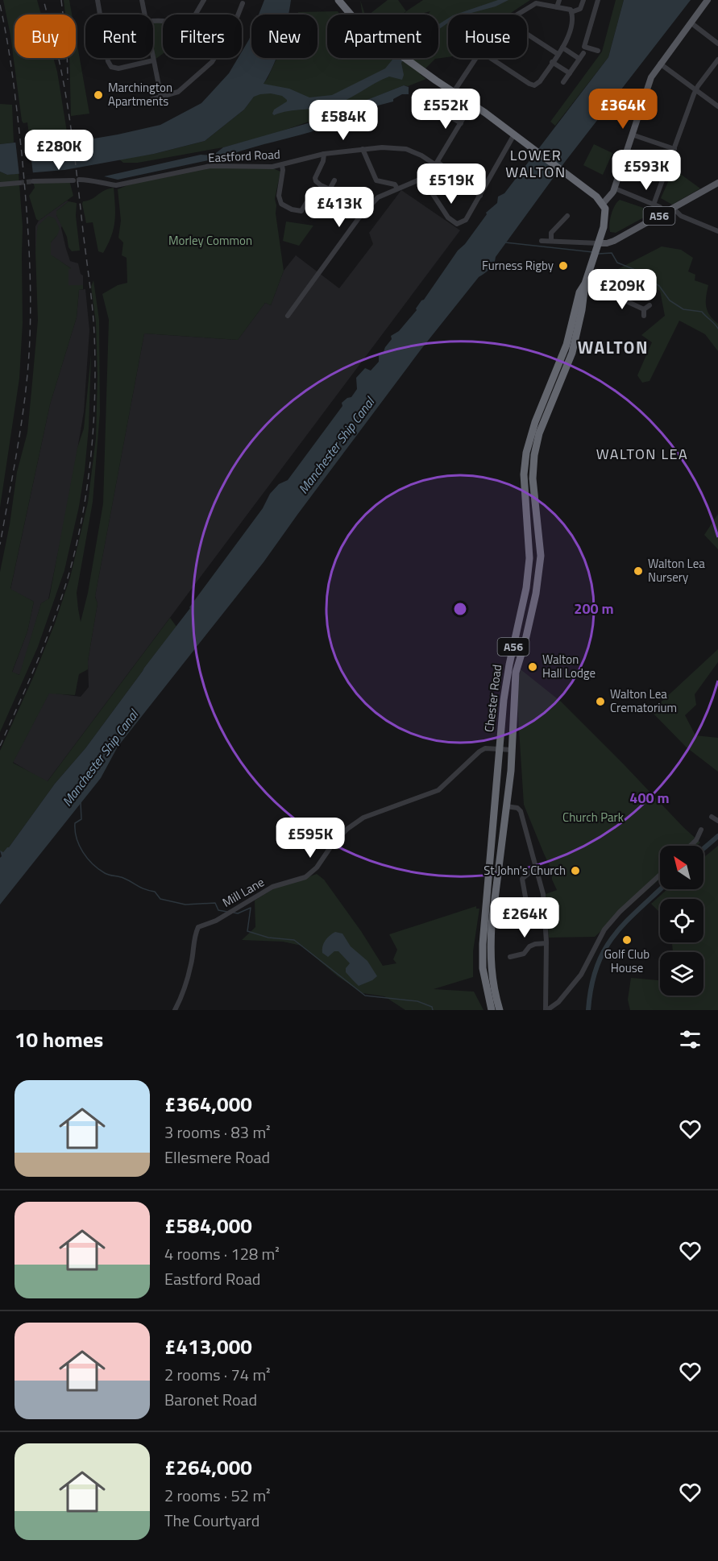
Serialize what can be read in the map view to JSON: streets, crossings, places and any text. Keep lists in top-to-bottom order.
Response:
{
  "streets": {
    "highway": ["A56", "Chester Road"],
    "street": ["Eastford Road", "Mill Lane"]
  },
  "crossings": [
    ["A56", "Chester Road"],
    ["Chester Road", "Mill Lane"]
  ],
  "districts": ["LOWER WALTON", "WALTON", "WALTON LEA"],
  "water": ["Manchester Ship Canal"],
  "parks": ["Morley Common", "Church Park"],
  "places": [
    "Marchington Apartments",
    "Furness Rigby",
    "Walton Lea Nursery",
    "Walton Hall Lodge",
    "Walton Lea Crematorium",
    "St John's Church",
    "Golf Club House"
  ],
  "north": "top left",
  "page": {
    "chip": [
      "Buy",
      "Rent",
      "Filters",
      "New",
      "Apartment",
      "House"
    ],
    "price": [
      "£552K",
      "£364K",
      "£584K",
      "£280K",
      "£593K",
      "£519K",
      "£413K",
      "£209K",
      "£595K",
      "£264K"
    ],
    "heading": "10 homes",
    "list": [
      {
        "name": "£364,000",
        "note": "3 rooms · 83 m² · Ellesmere Road"
      },
      {
        "name": "£584,000",
        "note": "4 rooms · 128 m² · Eastford Road"
      },
      {
        "name": "£413,000",
        "note": "2 rooms · 74 m² · Baronet Road"
      },
      {
        "name": "£264,000",
        "note": "2 rooms · 52 m² · The Courtyard"
      }
    ]
  },
  "rings": ["200 m", "400 m"]
}
